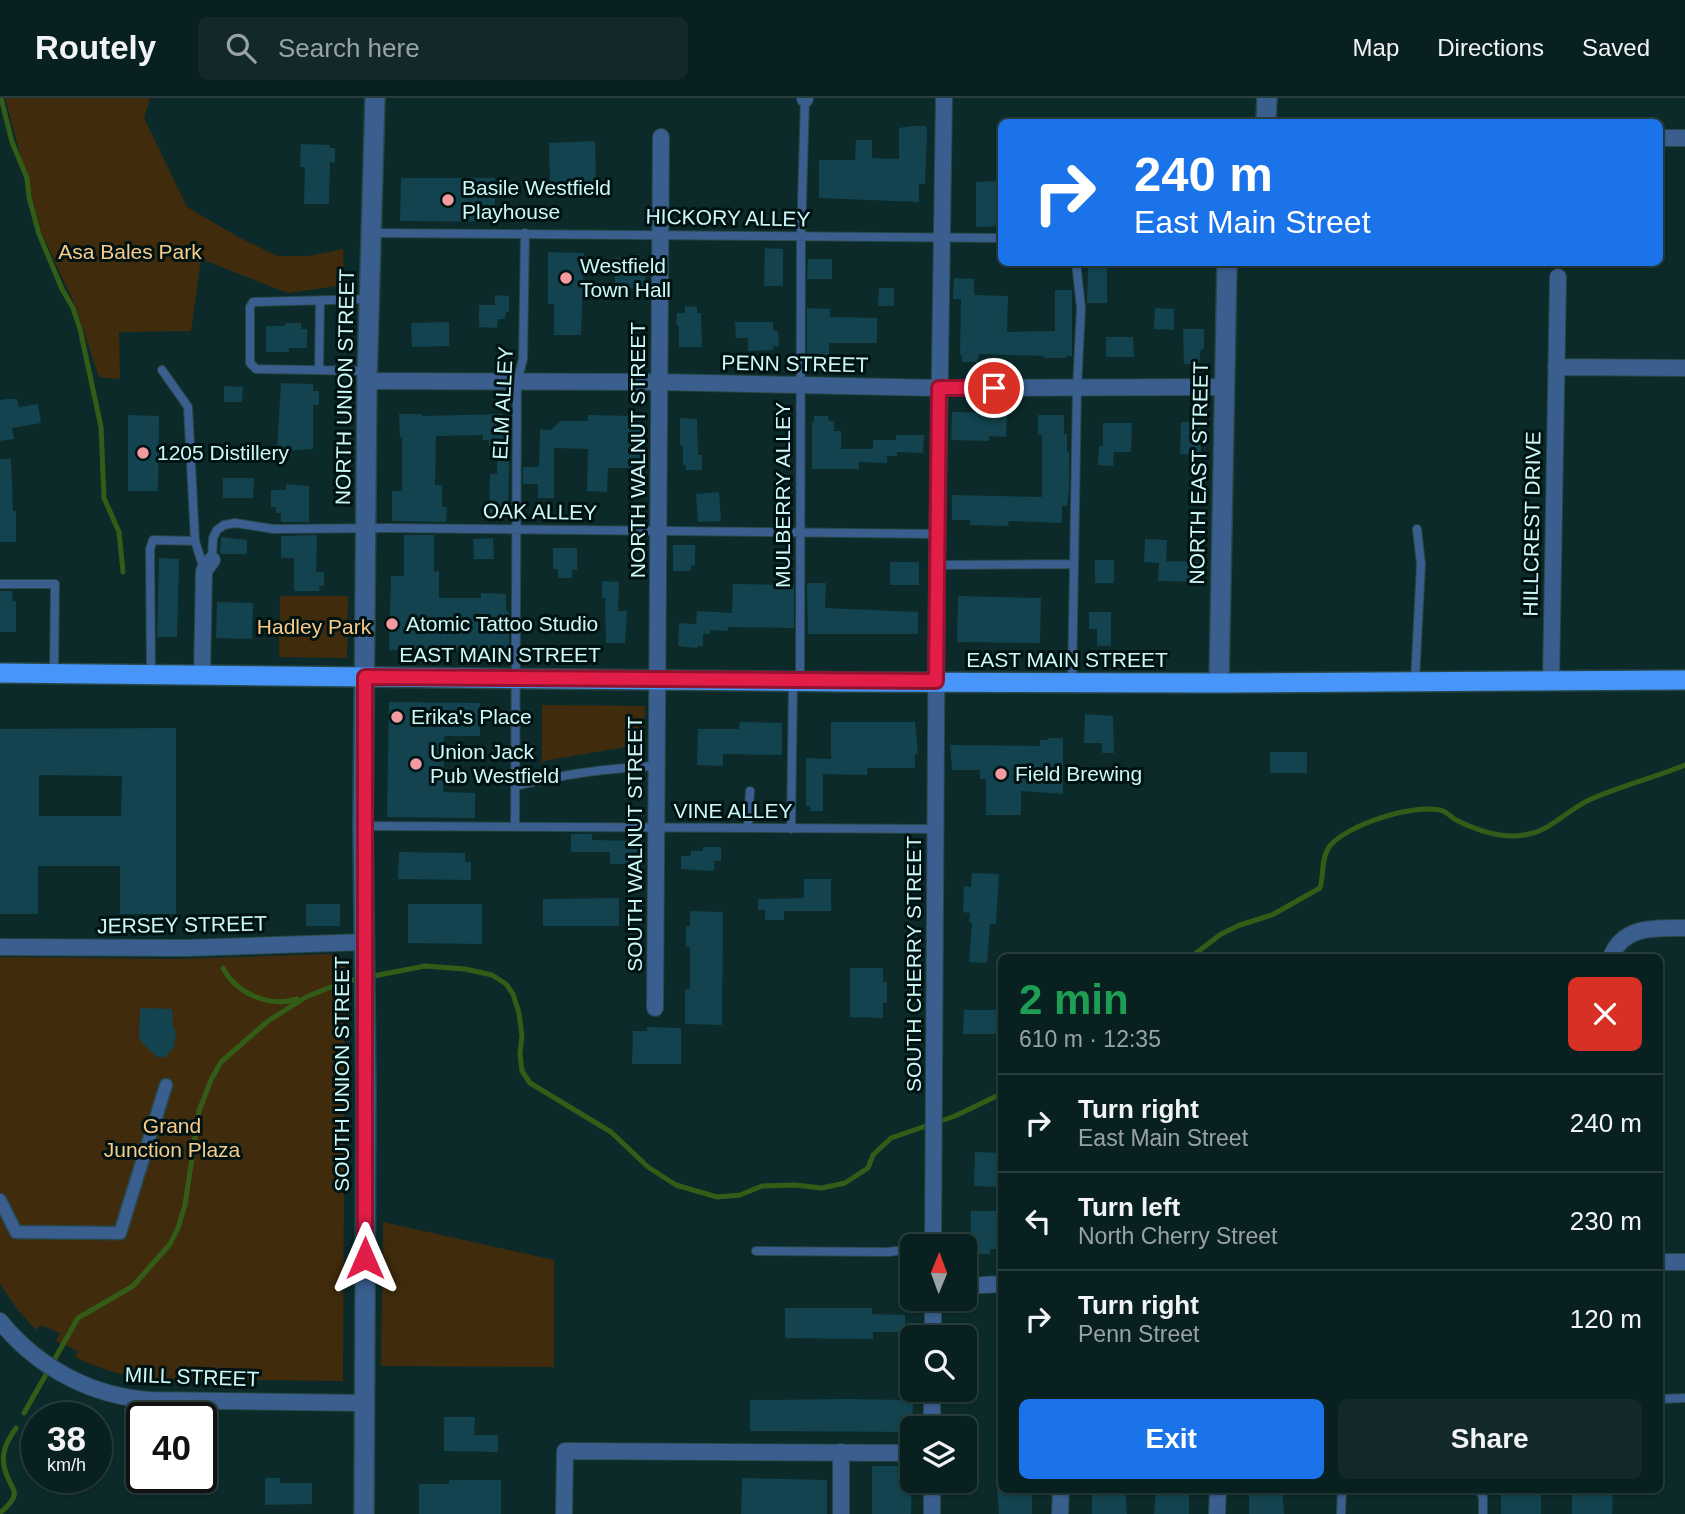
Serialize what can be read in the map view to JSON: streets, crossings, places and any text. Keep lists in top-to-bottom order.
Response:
{
  "streets": {
    "main road": ["EAST MAIN STREET"],
    "street": [
      "PENN STREET",
      "NORTH UNION STREET",
      "NORTH WALNUT STREET",
      "NORTH EAST STREET",
      "HILLCREST DRIVE",
      "SOUTH WALNUT STREET",
      "JERSEY STREET",
      "SOUTH CHERRY STREET",
      "SOUTH UNION STREET",
      "MILL STREET"
    ],
    "lane": [
      "HICKORY ALLEY",
      "ELM ALLEY",
      "MULBERRY ALLEY",
      "OAK ALLEY",
      "VINE ALLEY"
    ]
  },
  "crossings": [
    ["HICKORY ALLEY", "NORTH UNION STREET"],
    ["HICKORY ALLEY", "ELM ALLEY"],
    ["HICKORY ALLEY", "NORTH WALNUT STREET"],
    ["HICKORY ALLEY", "MULBERRY ALLEY"],
    ["HICKORY ALLEY", "SOUTH CHERRY STREET"],
    ["PENN STREET", "NORTH UNION STREET"],
    ["PENN STREET", "ELM ALLEY"],
    ["PENN STREET", "NORTH WALNUT STREET"],
    ["PENN STREET", "NORTH EAST STREET"],
    ["PENN STREET", "MULBERRY ALLEY"],
    ["PENN STREET", "SOUTH CHERRY STREET"],
    ["NORTH UNION STREET", "OAK ALLEY"],
    ["NORTH UNION STREET", "EAST MAIN STREET"],
    ["NORTH UNION STREET", "SOUTH UNION STREET"],
    ["ELM ALLEY", "OAK ALLEY"],
    ["ELM ALLEY", "EAST MAIN STREET"],
    ["ELM ALLEY", "VINE ALLEY"],
    ["NORTH WALNUT STREET", "OAK ALLEY"],
    ["NORTH WALNUT STREET", "EAST MAIN STREET"],
    ["NORTH WALNUT STREET", "SOUTH WALNUT STREET"],
    ["NORTH EAST STREET", "EAST MAIN STREET"],
    ["MULBERRY ALLEY", "OAK ALLEY"],
    ["MULBERRY ALLEY", "EAST MAIN STREET"],
    ["MULBERRY ALLEY", "VINE ALLEY"],
    ["OAK ALLEY", "SOUTH CHERRY STREET"],
    ["HILLCREST DRIVE", "EAST MAIN STREET"],
    ["EAST MAIN STREET", "SOUTH WALNUT STREET"],
    ["EAST MAIN STREET", "SOUTH CHERRY STREET"],
    ["EAST MAIN STREET", "SOUTH UNION STREET"],
    ["VINE ALLEY", "SOUTH WALNUT STREET"],
    ["VINE ALLEY", "SOUTH CHERRY STREET"],
    ["VINE ALLEY", "SOUTH UNION STREET"],
    ["JERSEY STREET", "SOUTH UNION STREET"],
    ["SOUTH UNION STREET", "MILL STREET"]
  ],
  "parks": ["Asa Bales Park", "Hadley Park", "Grand Junction Plaza"],
  "places": [
    "Basile Westfield Playhouse",
    "Westfield Town Hall",
    "1205 Distillery",
    "Atomic Tattoo Studio",
    "Erika's Place",
    "Union Jack Pub Westfield",
    "Field Brewing"
  ],
  "north": "top",
  "page": {
    "header": "Routely",
    "search": "Search here",
    "nav": ["Map", "Directions", "Saved"],
    "turn": ["240 m", "East Main Street"],
    "heading": ["2 min", "610 m · 12:35"],
    "list": [
      {
        "name": "Turn right",
        "note": "East Main Street",
        "value": "240 m"
      },
      {
        "name": "Turn left",
        "note": "North Cherry Street",
        "value": "230 m"
      },
      {
        "name": "Turn right",
        "note": "Penn Street",
        "value": "120 m"
      }
    ],
    "buttons": ["Exit", "Share"],
    "speed": "38 km/h",
    "limit": "40"
  }
}
